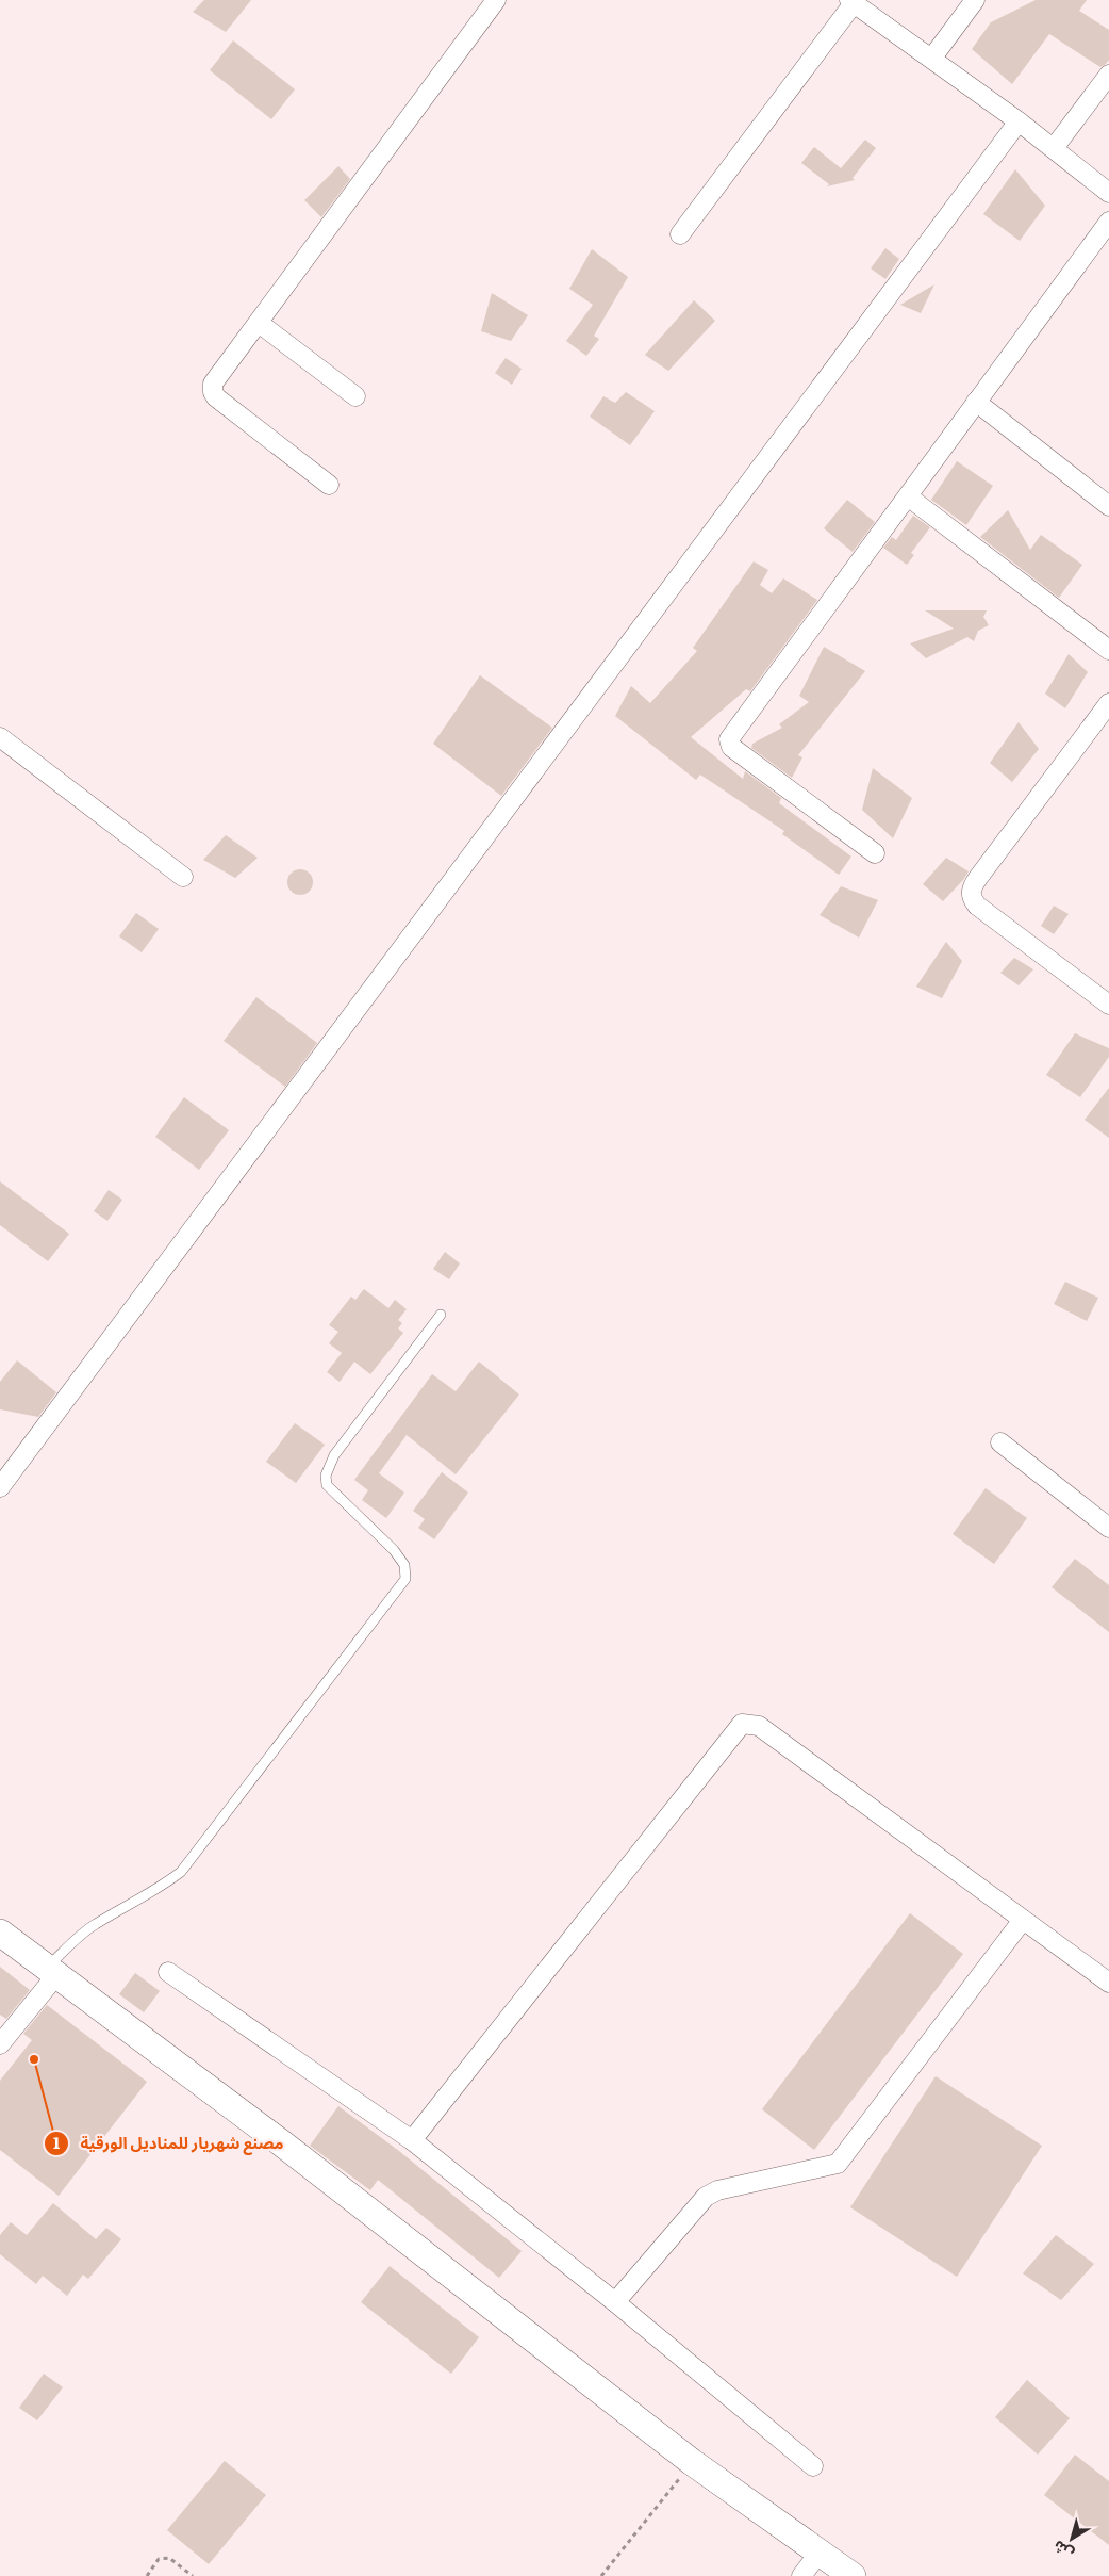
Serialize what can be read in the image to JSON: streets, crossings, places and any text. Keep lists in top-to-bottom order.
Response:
{
  "places": ["مصنع شهريار للمناديل الورقية"],
  "north": "bottom left"
}
